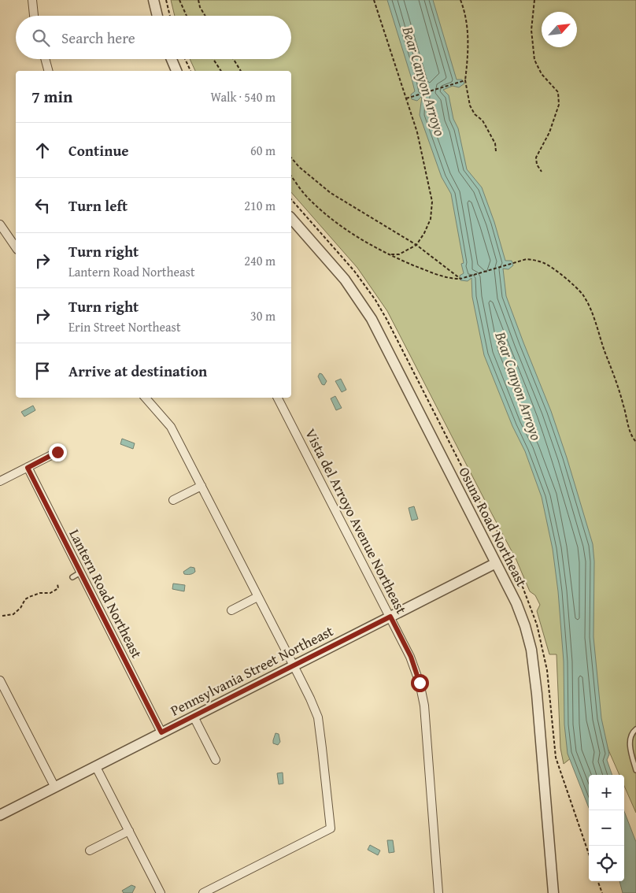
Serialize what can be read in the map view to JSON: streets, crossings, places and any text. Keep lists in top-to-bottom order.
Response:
{
  "streets": {
    "street": [
      "Vista del Arroyo Avenue Northeast",
      "Osuna Road Northeast",
      "Lantern Road Northeast",
      "Pennsylvania Street Northeast"
    ]
  },
  "crossings": [
    ["Vista del Arroyo Avenue Northeast", "Pennsylvania Street Northeast"],
    ["Osuna Road Northeast", "Pennsylvania Street Northeast"],
    ["Lantern Road Northeast", "Pennsylvania Street Northeast"]
  ],
  "water": ["Bear Canyon Arroyo"],
  "north": "top right",
  "page": {
    "search": "Search here",
    "heading": ["7 min", "Walk · 540 m"],
    "list": [
      ["Continue", "60 m"],
      ["Turn left", "210 m"],
      ["Turn right", "Lantern Road Northeast", "240 m"],
      ["Turn right", "Erin Street Northeast", "30 m"],
      "Arrive at destination"
    ],
    "map_buttons": ["+", "−"]
  }
}
